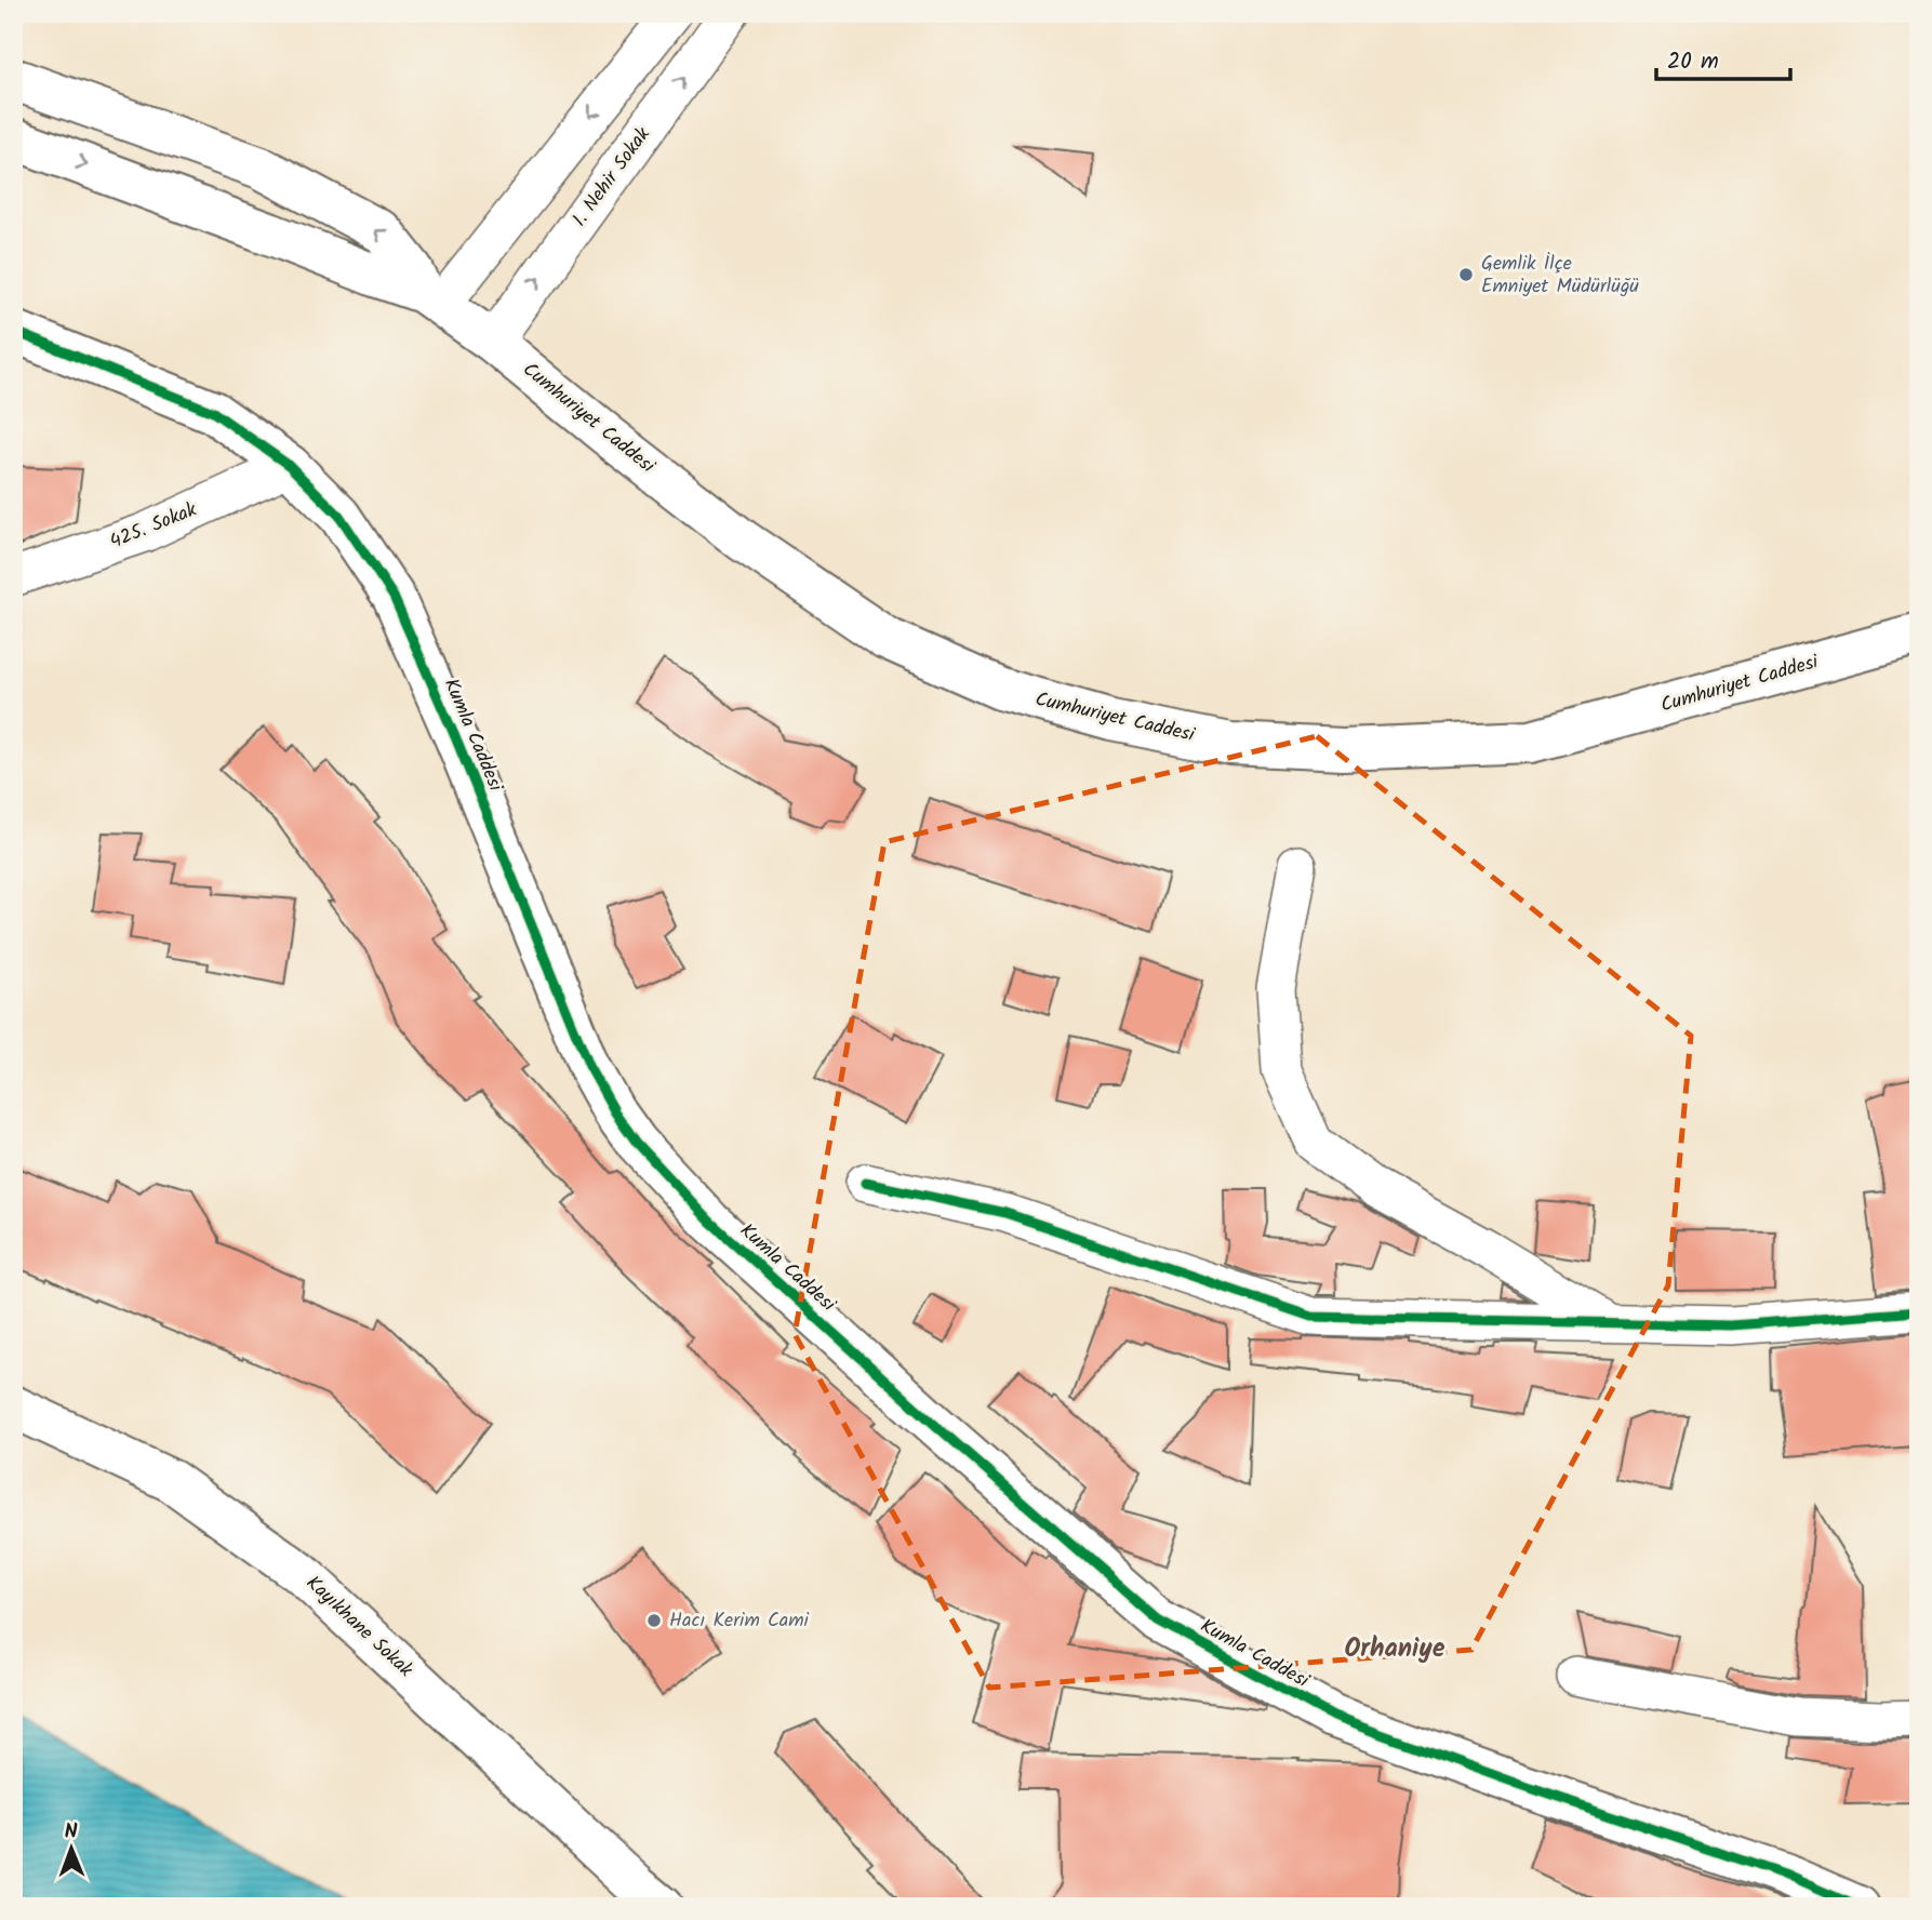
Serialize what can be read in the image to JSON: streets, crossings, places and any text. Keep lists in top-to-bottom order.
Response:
{
  "streets": {
    "street": [
      "1. Nehir Sokak",
      "Cumhuriyet Caddesi",
      "425. Sokak",
      "Kumla Caddesi",
      "Kayıkhane Sokak"
    ]
  },
  "crossings": [
    ["1. Nehir Sokak", "Cumhuriyet Caddesi"],
    ["425. Sokak", "Kumla Caddesi"]
  ],
  "districts": ["Orhaniye"],
  "places": ["Gemlik İlçe Emniyet Müdürlüğü", "Hacı Kerim Cami"],
  "scale_bar": "20 m",
  "north": "top"
}
